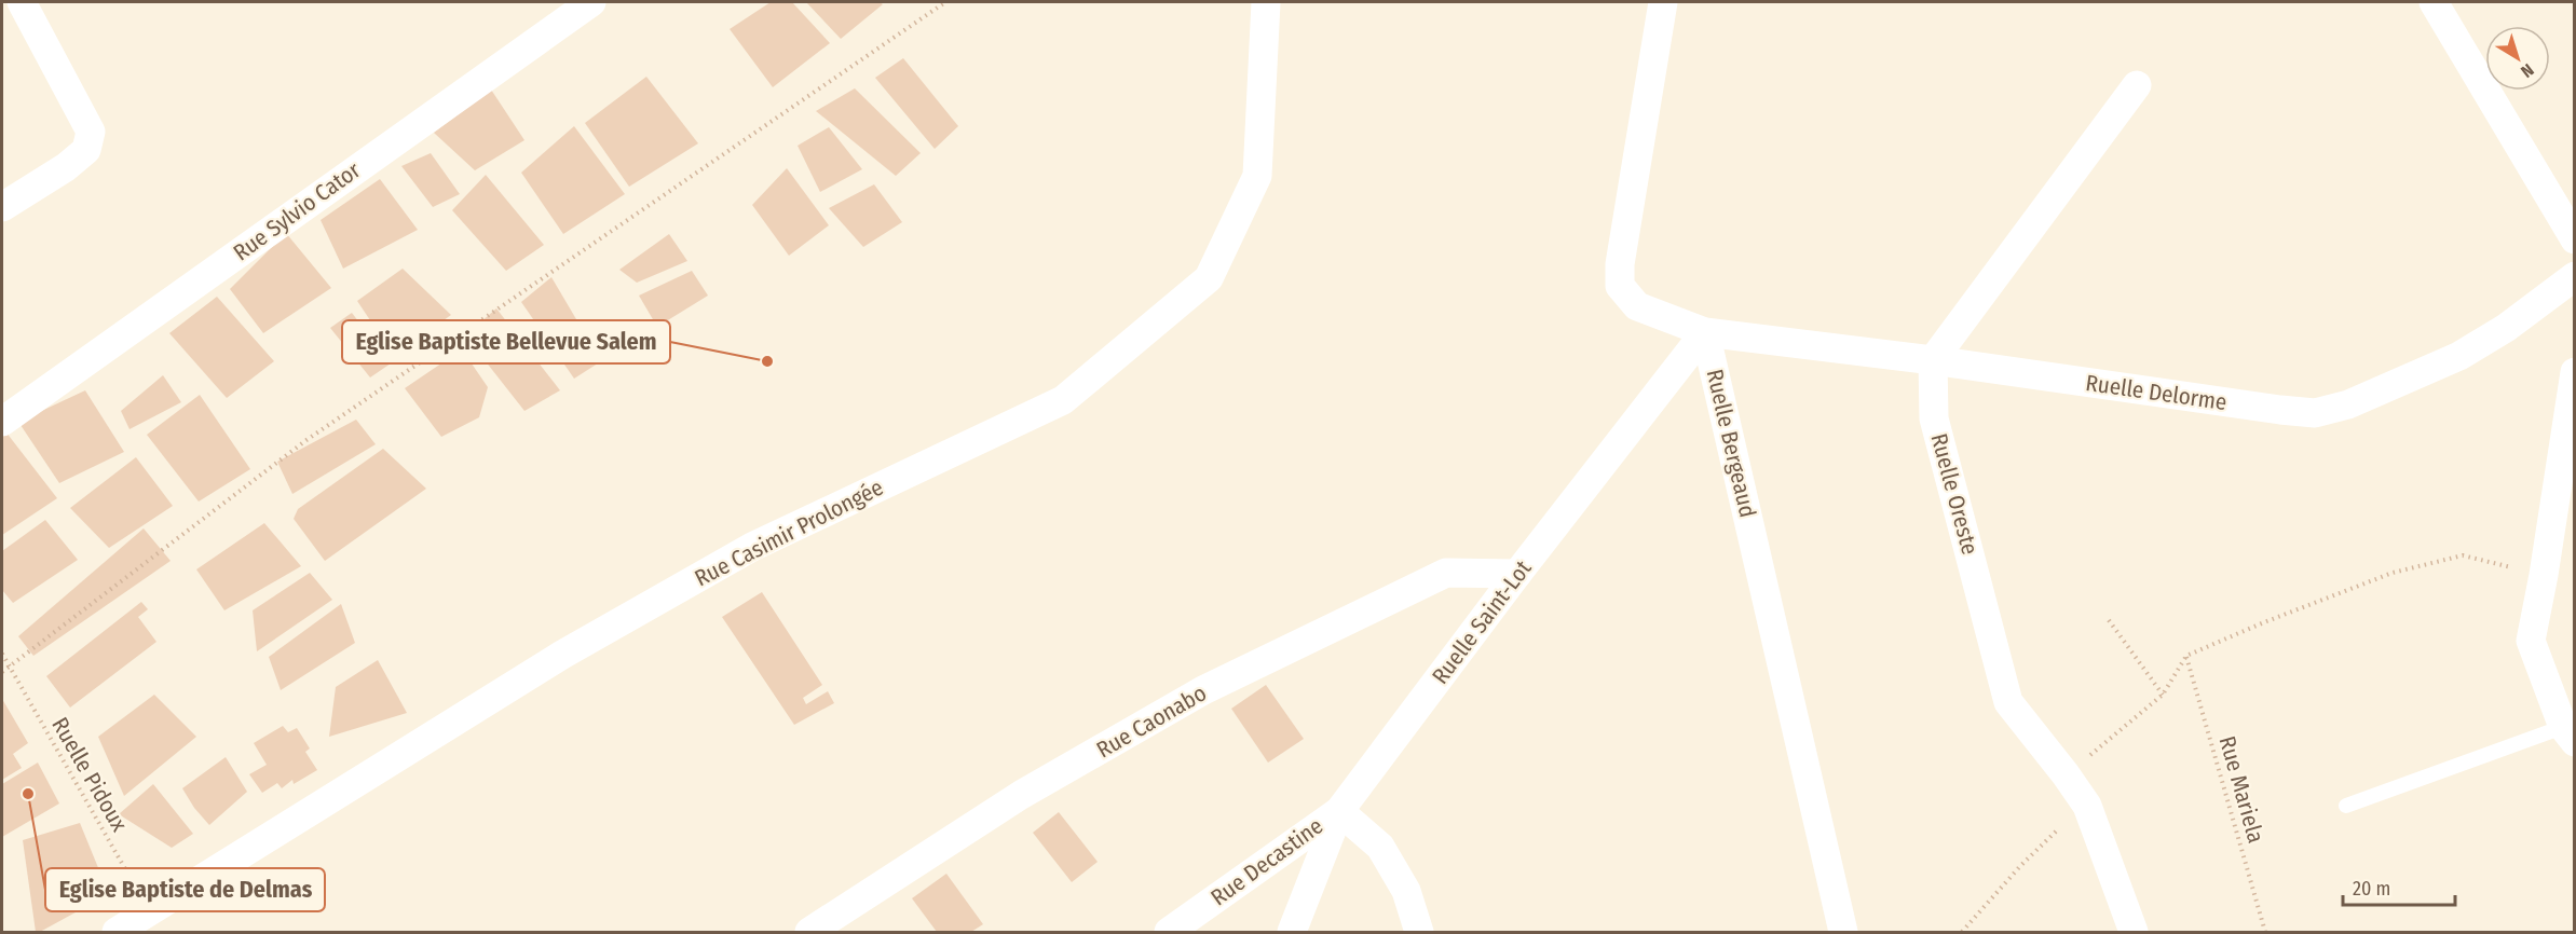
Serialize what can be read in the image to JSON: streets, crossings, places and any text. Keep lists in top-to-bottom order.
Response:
{
  "streets": {
    "street": [
      "Rue Sylvio Cator",
      "Ruelle Delorme",
      "Ruelle Bergeaud",
      "Ruelle Oreste",
      "Rue Casimir Prolongée",
      "Ruelle Saint-Lot",
      "Rue Caonabo",
      "Rue Decastine"
    ],
    "path": ["Ruelle Pidoux", "Rue Mariela"]
  },
  "crossings": [
    ["Ruelle Delorme", "Ruelle Bergeaud"],
    ["Ruelle Delorme", "Ruelle Oreste"],
    ["Ruelle Delorme", "Ruelle Saint-Lot"],
    ["Ruelle Bergeaud", "Ruelle Saint-Lot"],
    ["Rue Casimir Prolongée", "Ruelle Pidoux"],
    ["Ruelle Saint-Lot", "Rue Caonabo"],
    ["Ruelle Saint-Lot", "Rue Decastine"]
  ],
  "places": ["Eglise Baptiste Bellevue Salem", "Eglise Baptiste de Delmas"],
  "scale_bar": "20 m",
  "north": "bottom right"
}
